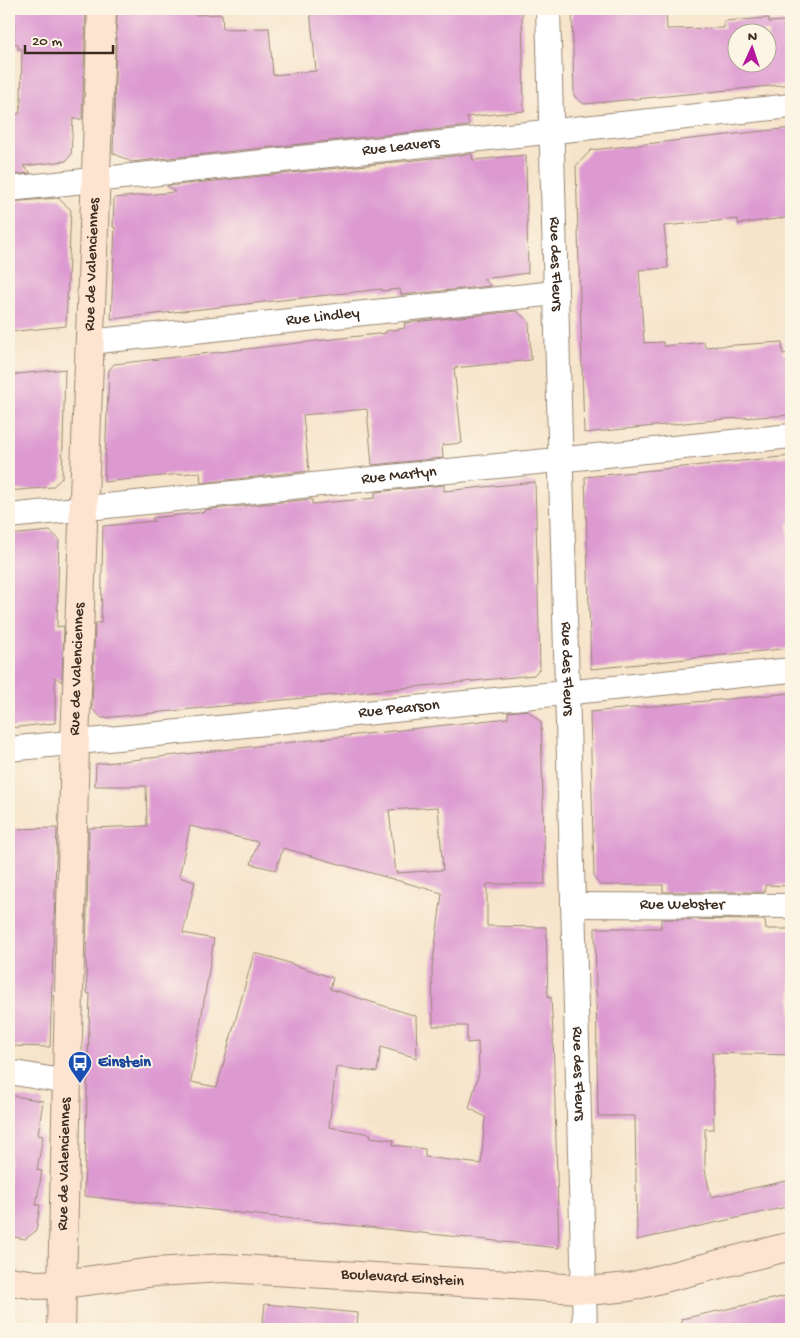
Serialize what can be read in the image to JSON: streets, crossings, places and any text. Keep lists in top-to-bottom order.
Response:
{
  "streets": {
    "main road": ["Rue de Valenciennes", "Boulevard Einstein"],
    "street": [
      "Rue Leavers",
      "Rue des Fleurs",
      "Rue Lindley",
      "Rue Martyn",
      "Rue Pearson",
      "Rue Webster"
    ]
  },
  "crossings": [
    ["Rue Leavers", "Rue de Valenciennes"],
    ["Rue Leavers", "Rue des Fleurs"],
    ["Rue de Valenciennes", "Rue Lindley"],
    ["Rue de Valenciennes", "Rue Martyn"],
    ["Rue de Valenciennes", "Rue Pearson"],
    ["Rue de Valenciennes", "Boulevard Einstein"],
    ["Rue des Fleurs", "Rue Lindley"],
    ["Rue des Fleurs", "Rue Martyn"],
    ["Rue des Fleurs", "Rue Pearson"],
    ["Rue des Fleurs", "Rue Webster"],
    ["Rue des Fleurs", "Boulevard Einstein"]
  ],
  "places": {
    "bus stop": ["Einstein"]
  },
  "scale_bar": "20 m",
  "north": "top"
}
